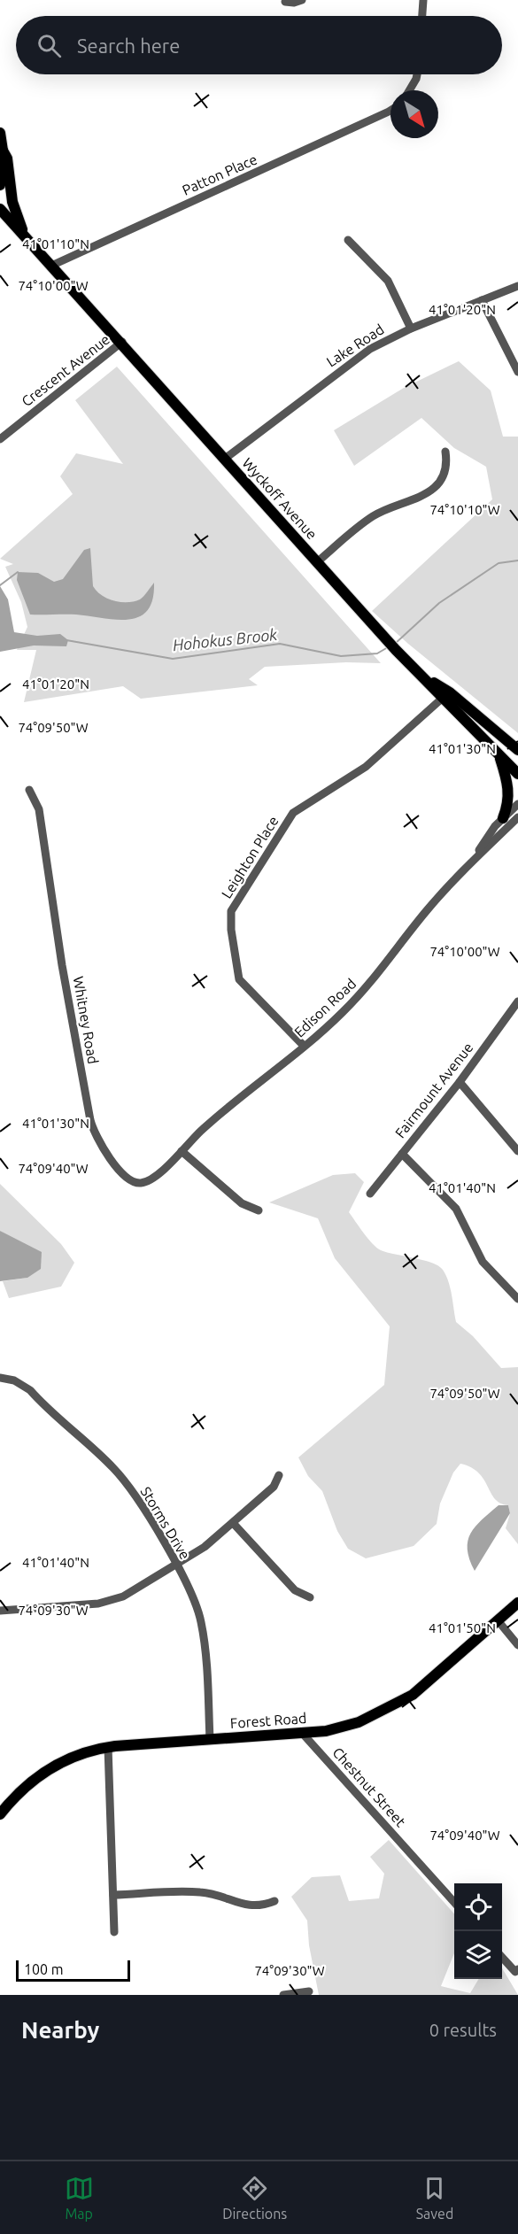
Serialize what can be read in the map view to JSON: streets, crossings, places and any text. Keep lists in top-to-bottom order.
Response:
{
  "streets": {
    "main road": ["Wyckoff Avenue", "Forest Road"],
    "street": [
      "Patton Place",
      "Lake Road",
      "Crescent Avenue",
      "Leighton Place",
      "Edison Road",
      "Whitney Road",
      "Fairmount Avenue",
      "Storms Drive",
      "Chestnut Street"
    ]
  },
  "crossings": [
    ["Patton Place", "Wyckoff Avenue"],
    ["Lake Road", "Wyckoff Avenue"],
    ["Crescent Avenue", "Wyckoff Avenue"],
    ["Wyckoff Avenue", "Leighton Place"],
    ["Leighton Place", "Edison Road"],
    ["Edison Road", "Whitney Road"],
    ["Storms Drive", "Forest Road"],
    ["Forest Road", "Chestnut Street"]
  ],
  "water": ["Hohokus Brook"],
  "scale_bar": "100 m",
  "north": "bottom right",
  "page": {
    "search": "Search here",
    "scale": "100 m",
    "heading": ["Nearby", "0 results"],
    "nav": ["Map", "Directions", "Saved"]
  },
  "coordinates": [
    "41°01'10\"N",
    "74°10'00\"W",
    "41°01'20\"N",
    "74°10'10\"W",
    "74°09'50\"W",
    "41°01'30\"N",
    "74°09'40\"W",
    "41°01'40\"N",
    "74°09'30\"W",
    "41°01'50\"N"
  ]
}
